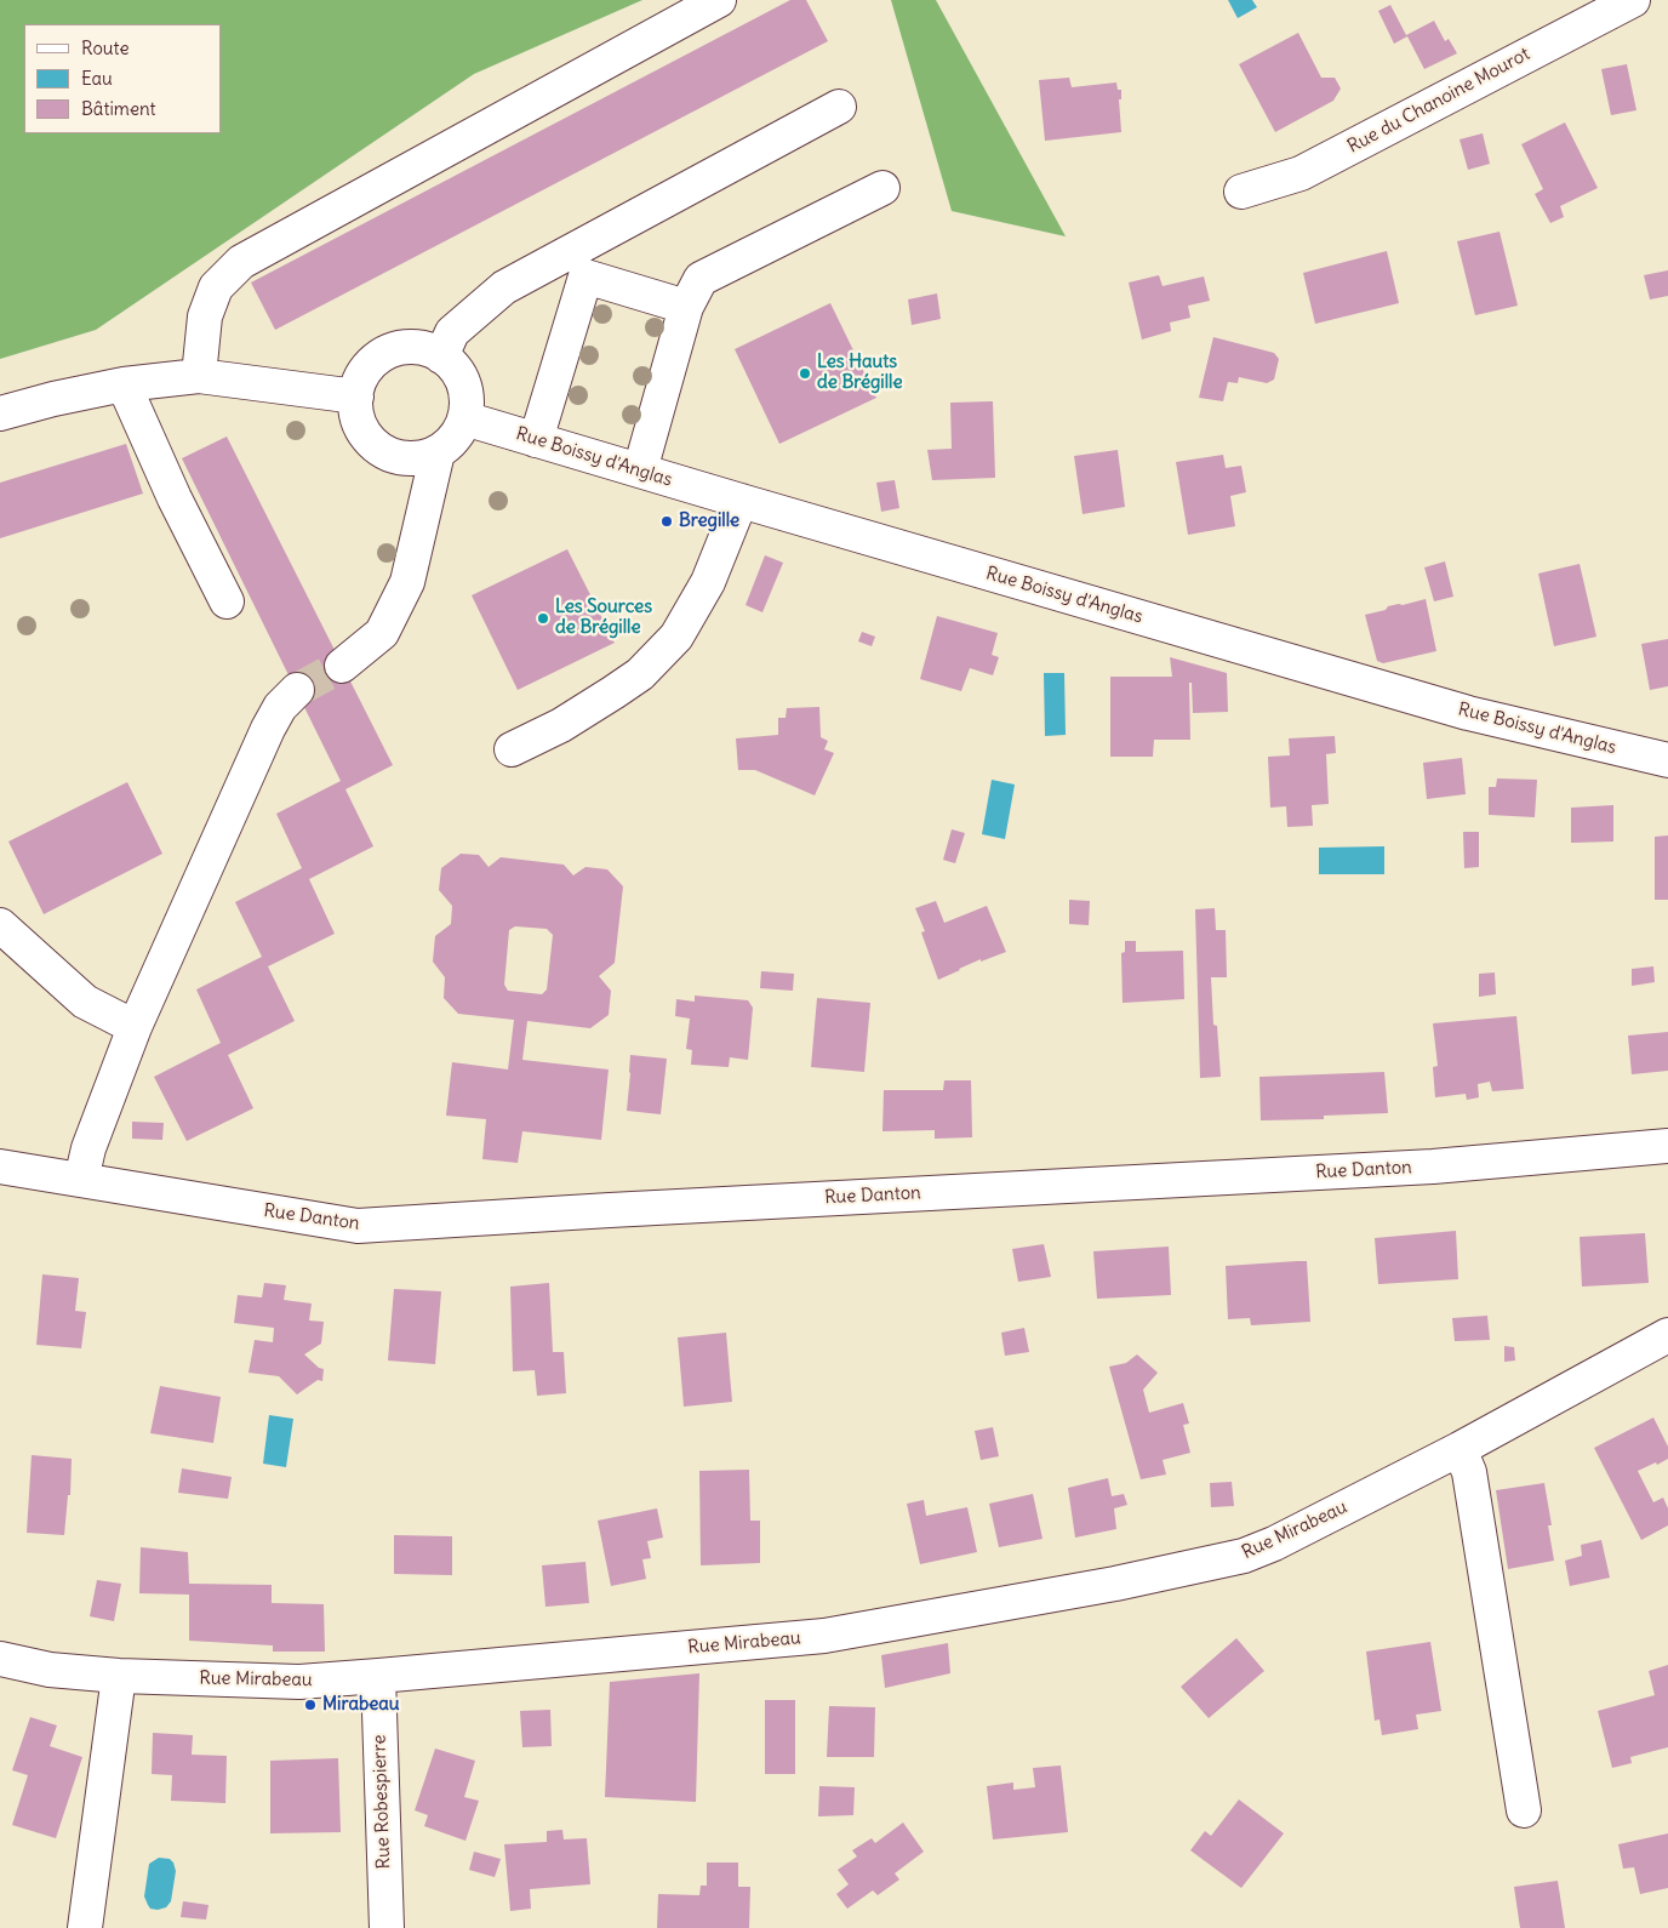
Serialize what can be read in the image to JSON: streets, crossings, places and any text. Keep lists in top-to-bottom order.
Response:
{
  "streets": {
    "street": [
      "Rue du Chanoine Mourot",
      "Rue Boissy d'Anglas",
      "Rue Danton",
      "Rue Mirabeau",
      "Rue Robespierre"
    ]
  },
  "crossings": [
    ["Rue Mirabeau", "Rue Robespierre"]
  ],
  "places": [
    "Les Hauts de Brégille",
    "Bregille",
    "Les Sources de Brégille",
    "Mirabeau"
  ],
  "legend": ["Route", "Eau", "Bâtiment"]
}
